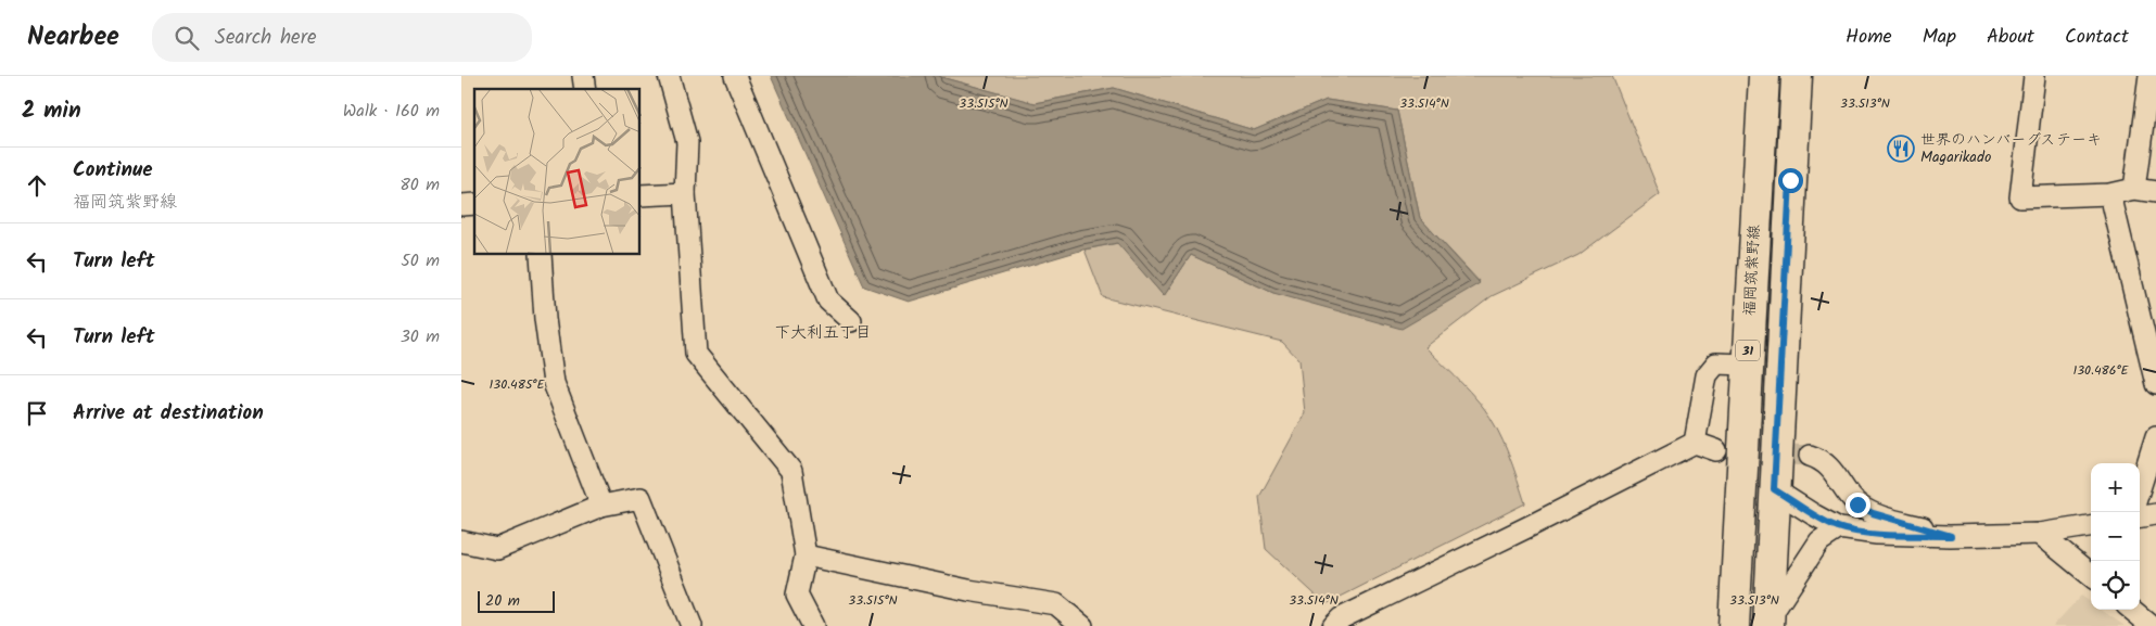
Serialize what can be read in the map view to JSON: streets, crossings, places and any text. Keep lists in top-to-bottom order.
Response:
{
  "streets": {
    "main road": ["福岡筑紫野線", "31"]
  },
  "districts": ["下大利五丁目"],
  "places": {
    "restaurant": ["世界のハンバーグステーキ Magarikado"]
  },
  "scale_bar": "20 m",
  "page": {
    "header": "Nearbee",
    "search": "Search here",
    "nav": [
      "Home",
      "Map",
      "About",
      "Contact"
    ],
    "heading": ["2 min", "Walk · 160 m"],
    "list": [
      ["Continue", "福岡筑紫野線", "80 m"],
      ["Turn left", "50 m"],
      ["Turn left", "30 m"],
      "Arrive at destination"
    ],
    "map_buttons": ["+", "−"],
    "scale": "20 m"
  },
  "coordinates": [
    "33.515°N",
    "33.514°N",
    "33.513°N",
    "130.486°E",
    "130.485°E"
  ]
}
